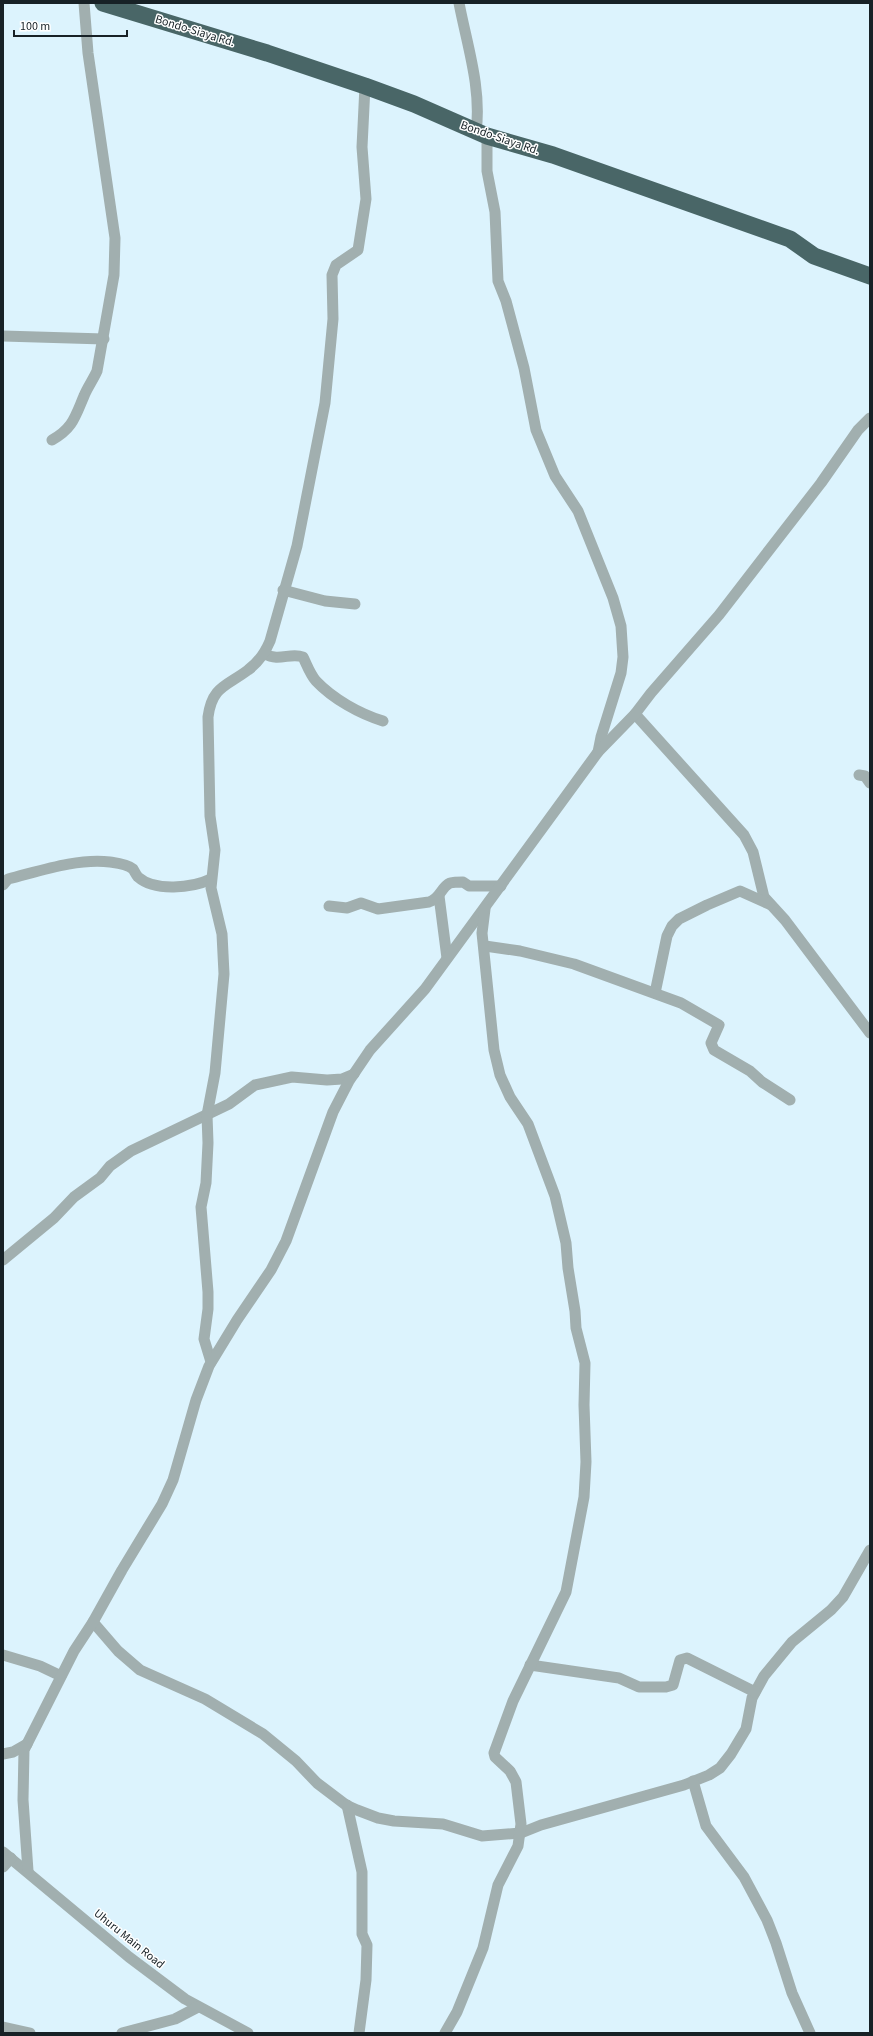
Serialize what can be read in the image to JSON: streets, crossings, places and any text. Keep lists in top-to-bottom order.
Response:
{
  "streets": {
    "highway": ["Bondo-Siaya Rd."],
    "street": ["Uhuru Main Road"]
  },
  "scale_bar": "100 m"
}
